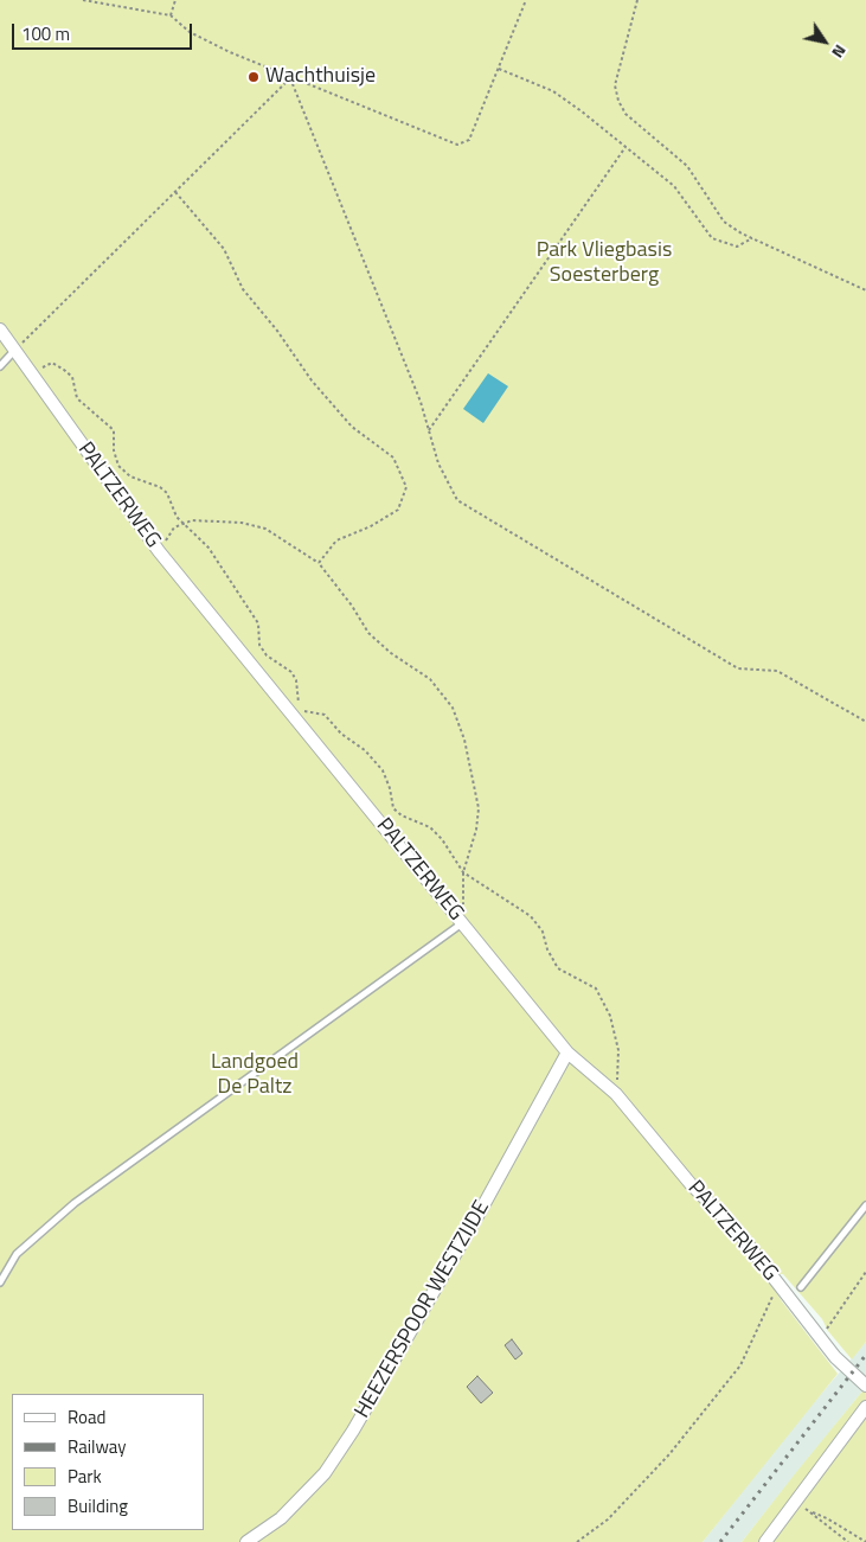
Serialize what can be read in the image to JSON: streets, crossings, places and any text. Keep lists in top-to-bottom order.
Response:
{
  "streets": {
    "street": ["PALTZERWEG", "HEEZERSPOOR WESTZIJDE"]
  },
  "crossings": [
    ["PALTZERWEG", "HEEZERSPOOR WESTZIJDE"]
  ],
  "parks": ["Park Vliegbasis Soesterberg", "Landgoed De Paltz"],
  "places": ["Wachthuisje"],
  "legend": [
    "Road",
    "Railway",
    "Park",
    "Building"
  ],
  "scale_bar": "100 m",
  "north": "bottom right"
}
